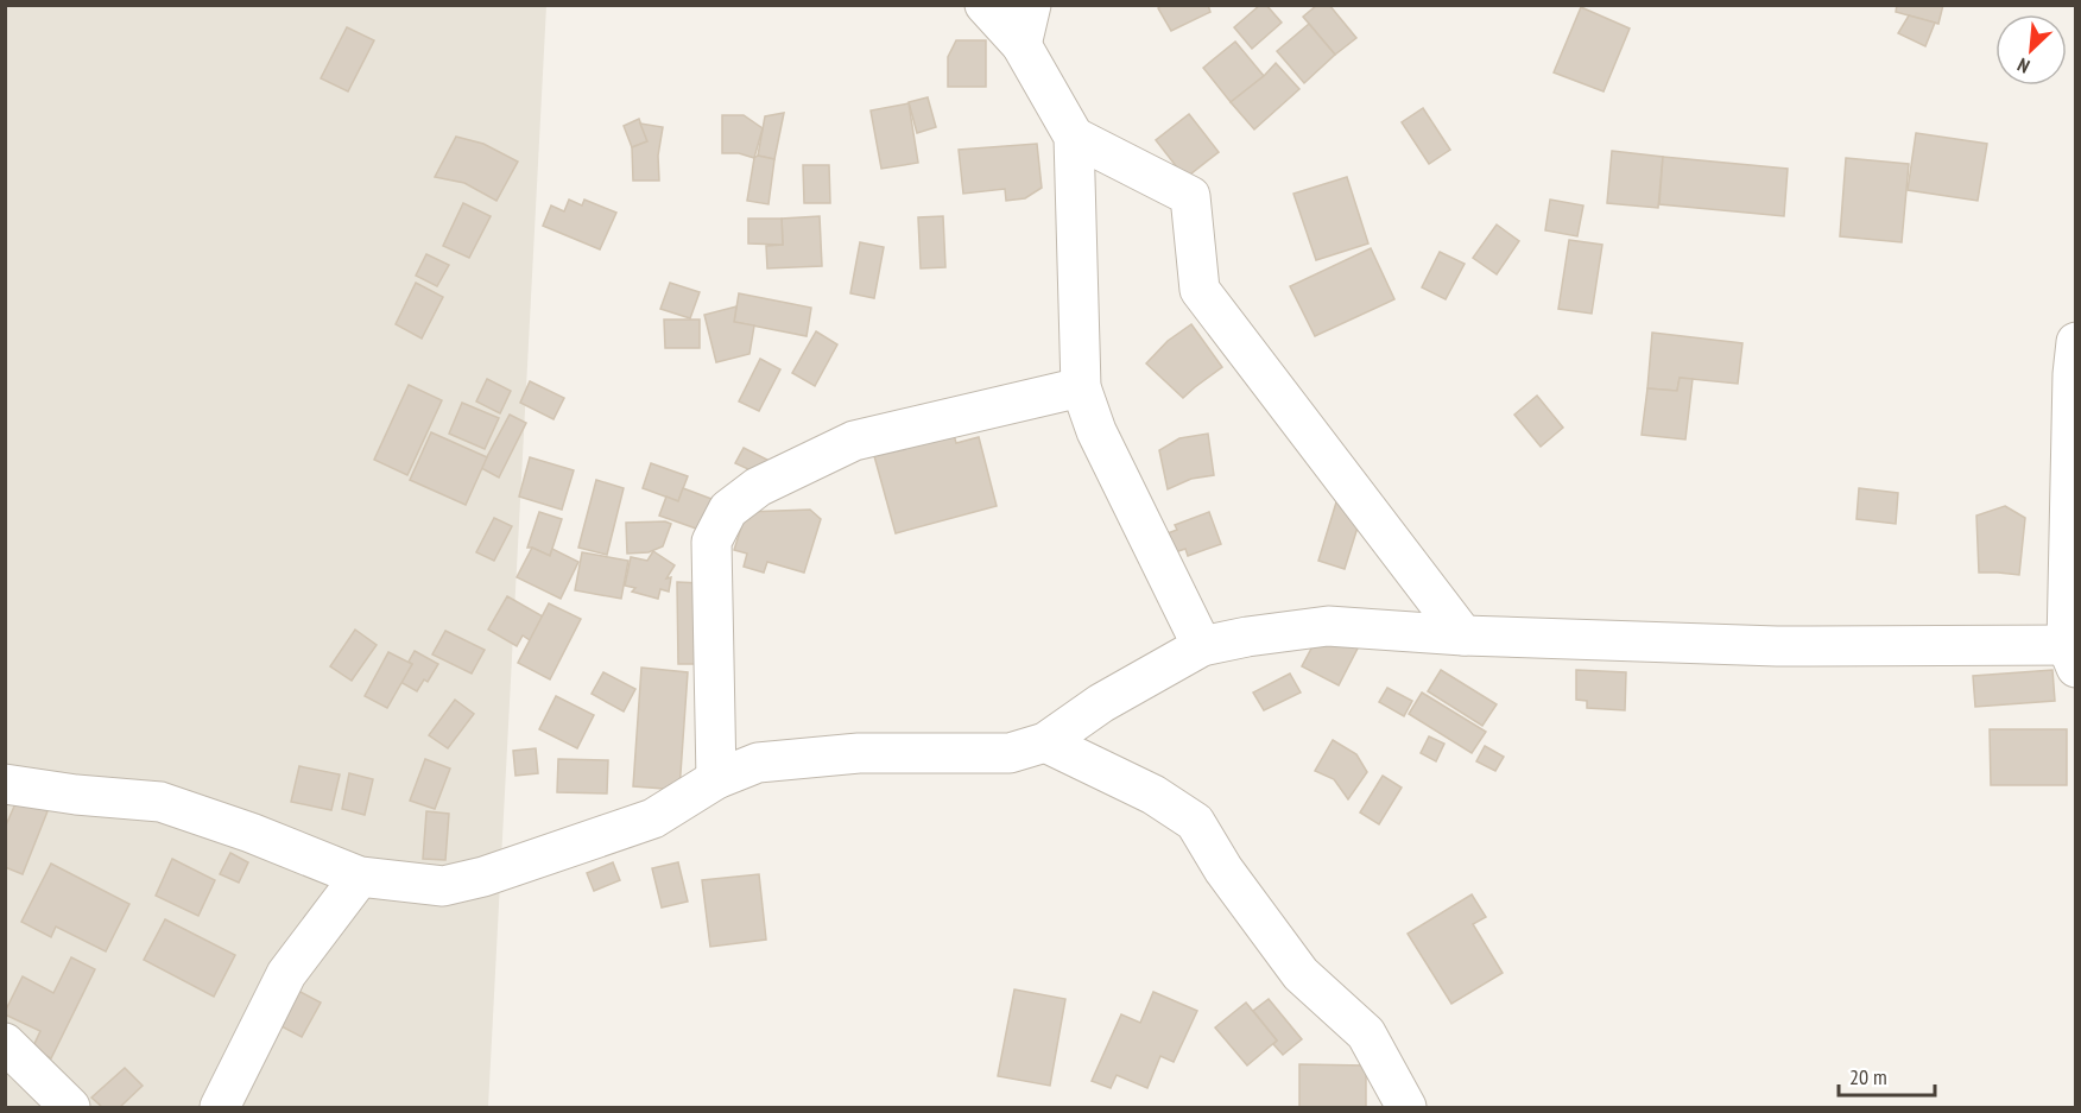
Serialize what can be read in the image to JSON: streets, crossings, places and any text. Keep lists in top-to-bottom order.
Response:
{
  "scale_bar": "20 m",
  "north": "bottom left"
}
